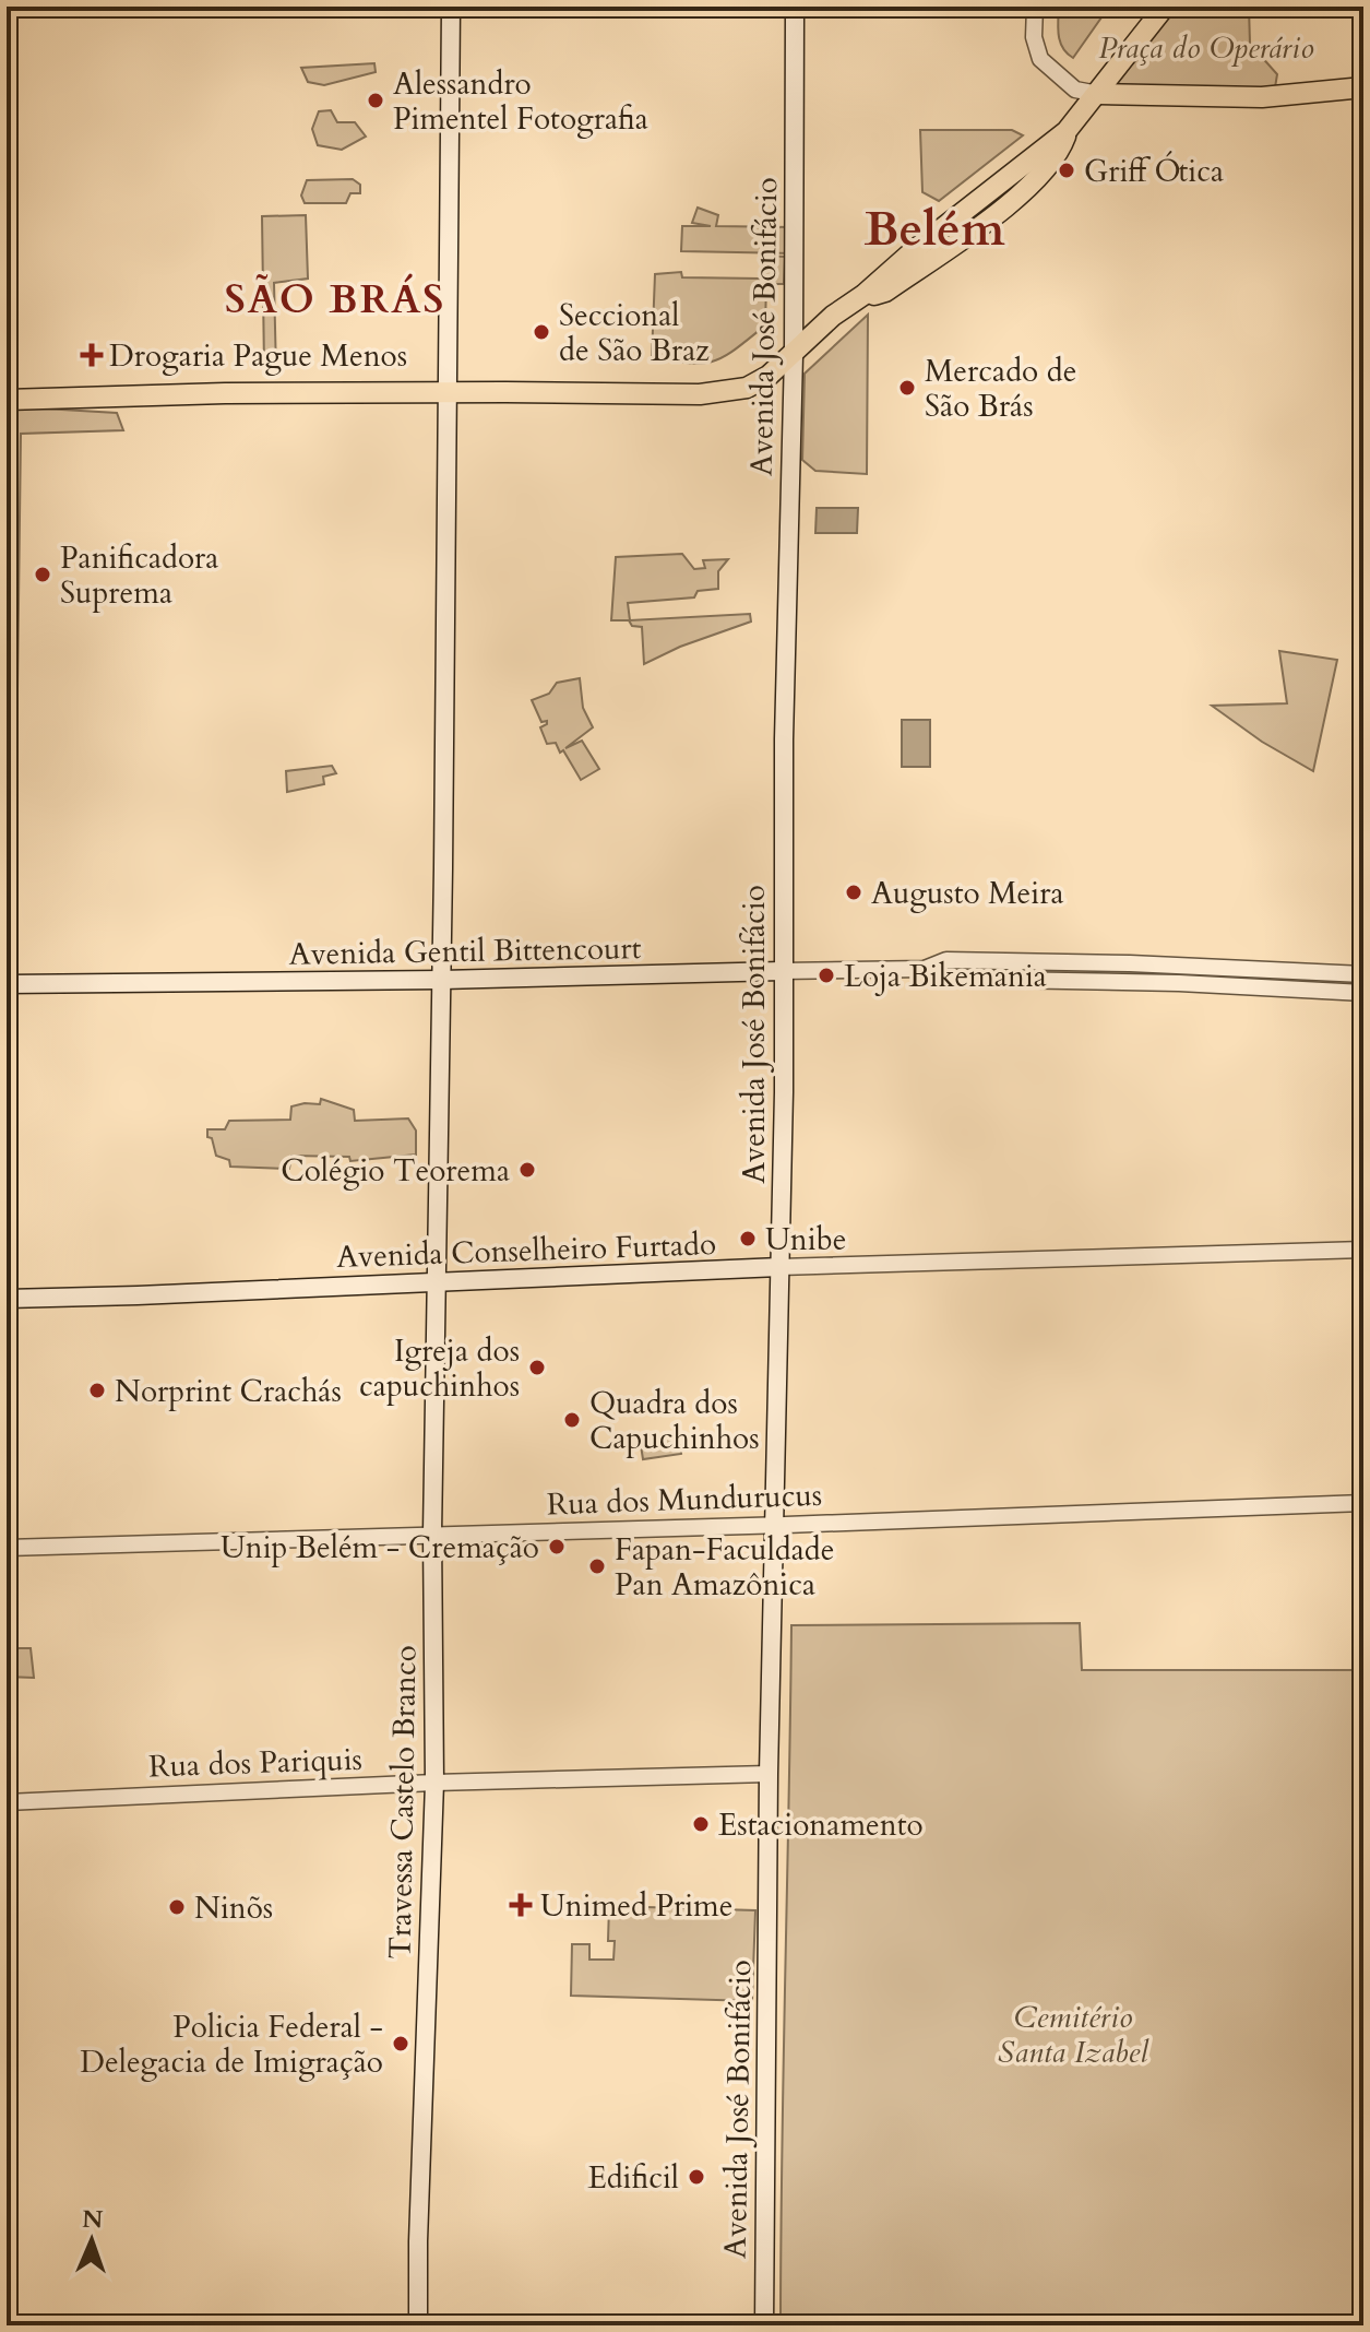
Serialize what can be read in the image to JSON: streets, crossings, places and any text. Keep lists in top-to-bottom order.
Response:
{
  "streets": {
    "main road": [
      "Avenida José Bonifácio",
      "Avenida Gentil Bittencourt",
      "Avenida Conselheiro Furtado",
      "Travessa Castelo Branco"
    ],
    "street": ["Rua dos Mundurucus", "Rua dos Pariquis"]
  },
  "crossings": [
    ["Avenida José Bonifácio", "Avenida Gentil Bittencourt"],
    ["Avenida José Bonifácio", "Avenida Conselheiro Furtado"],
    ["Avenida José Bonifácio", "Rua dos Mundurucus"],
    ["Avenida José Bonifácio", "Rua dos Pariquis"],
    ["Avenida Gentil Bittencourt", "Travessa Castelo Branco"],
    ["Avenida Conselheiro Furtado", "Travessa Castelo Branco"],
    ["Rua dos Mundurucus", "Travessa Castelo Branco"],
    ["Rua dos Pariquis", "Travessa Castelo Branco"]
  ],
  "districts": ["Belém", "SÃO BRÁS"],
  "parks": ["Praça do Operário", "Cemitério Santa Izabel"],
  "places": {
    "other": [
      "Alessandro Pimentel Fotografia",
      "Griff Ótica",
      "Seccional de São Braz",
      "Mercado de São Brás",
      "Panificadora Suprema",
      "Augusto Meira",
      "Loja Bikemania",
      "Colégio Teorema",
      "Unibe",
      "Igreja dos capuchinhos",
      "Norprint Crachás",
      "Quadra dos Capuchinhos",
      "Unip Belém - Cremação",
      "Fapan-Faculdade Pan Amazônica",
      "Estacionamento",
      "Ninõs",
      "Policia Federal - Delegacia de Imigração",
      "Edificil"
    ],
    "health": ["Drogaria Pague Menos", "Unimed Prime"]
  },
  "north": "top"
}
